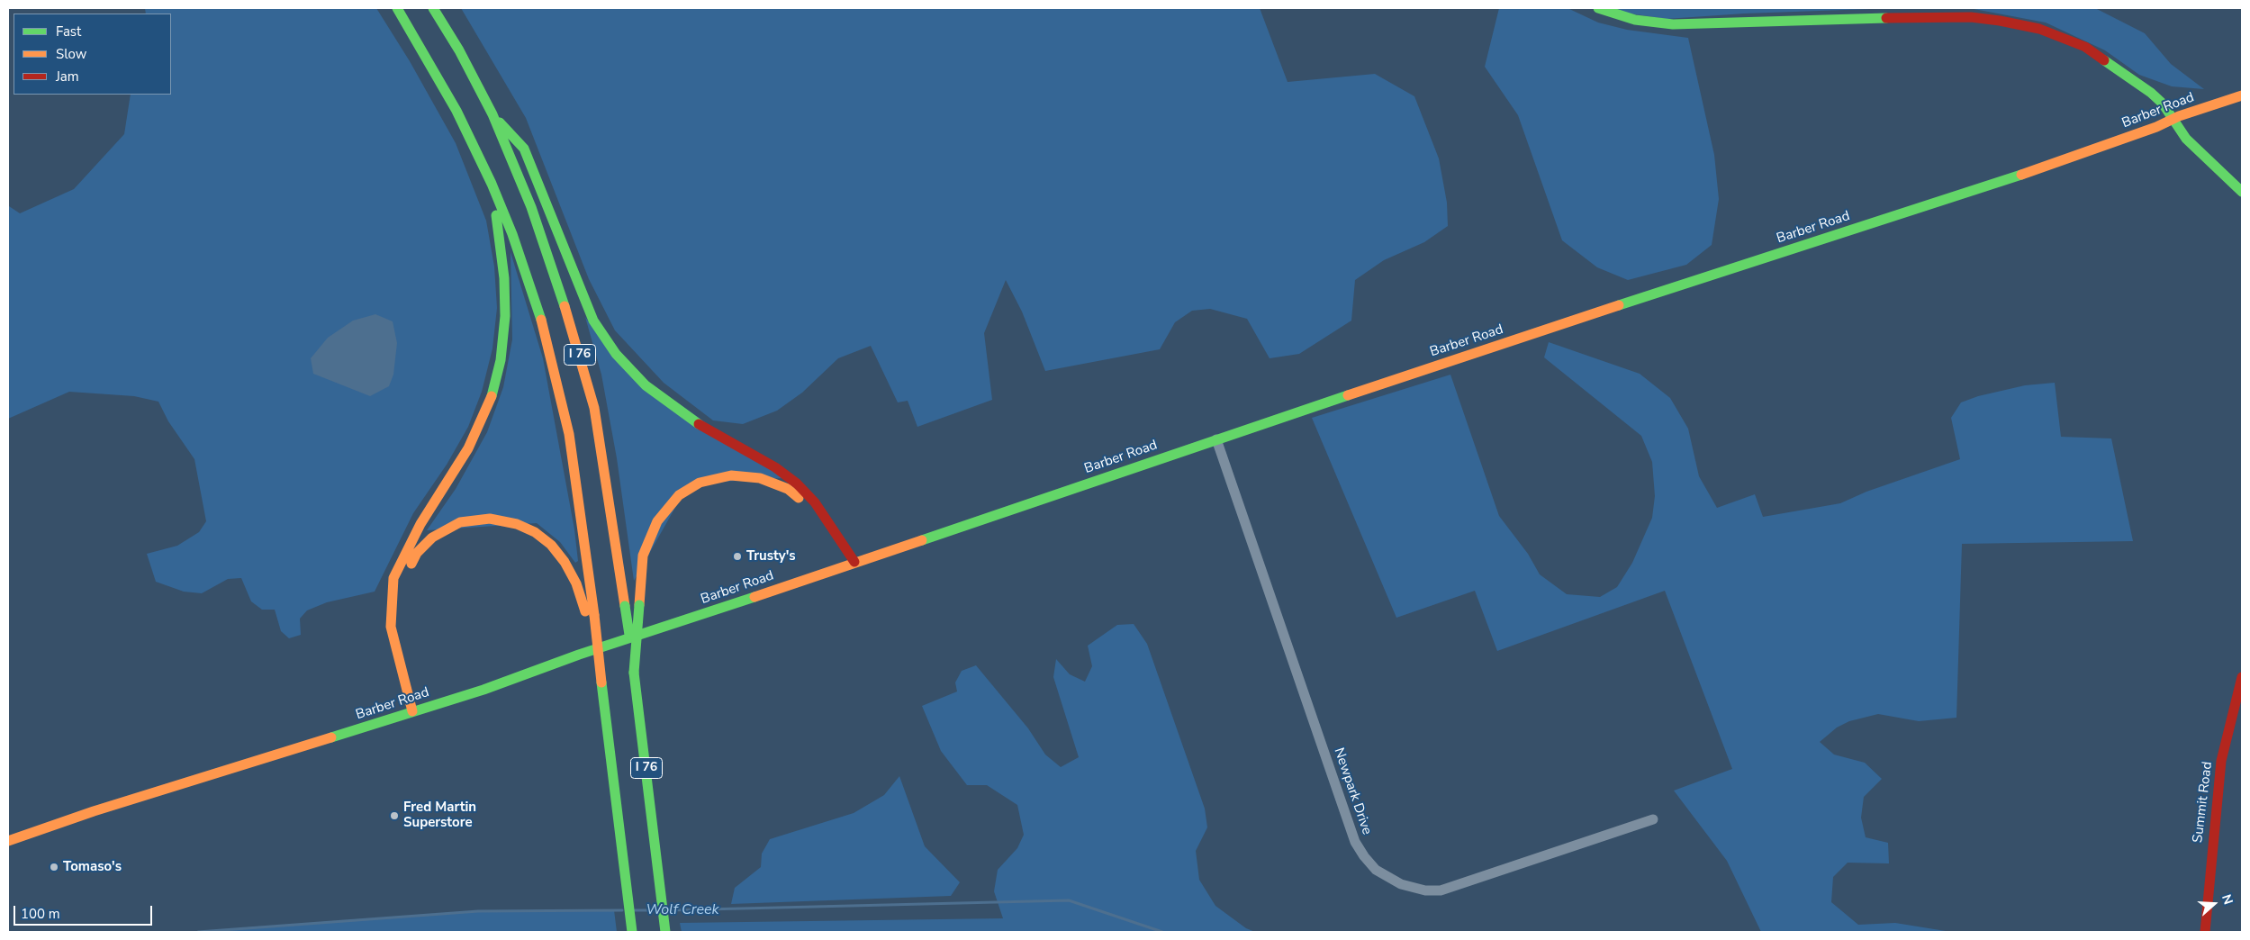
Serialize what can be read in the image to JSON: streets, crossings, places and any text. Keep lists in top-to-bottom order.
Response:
{
  "streets": {
    "main road": ["Barber Road", "I 76", "Summit Road"],
    "street": ["Newpark Drive"]
  },
  "crossings": [
    ["Barber Road", "Newpark Drive"]
  ],
  "water": ["Wolf Creek"],
  "places": ["Trusty's", "Fred Martin Superstore", "Tomaso's"],
  "legend": ["Fast", "Slow", "Jam"],
  "scale_bar": "100 m",
  "north": "right"
}
